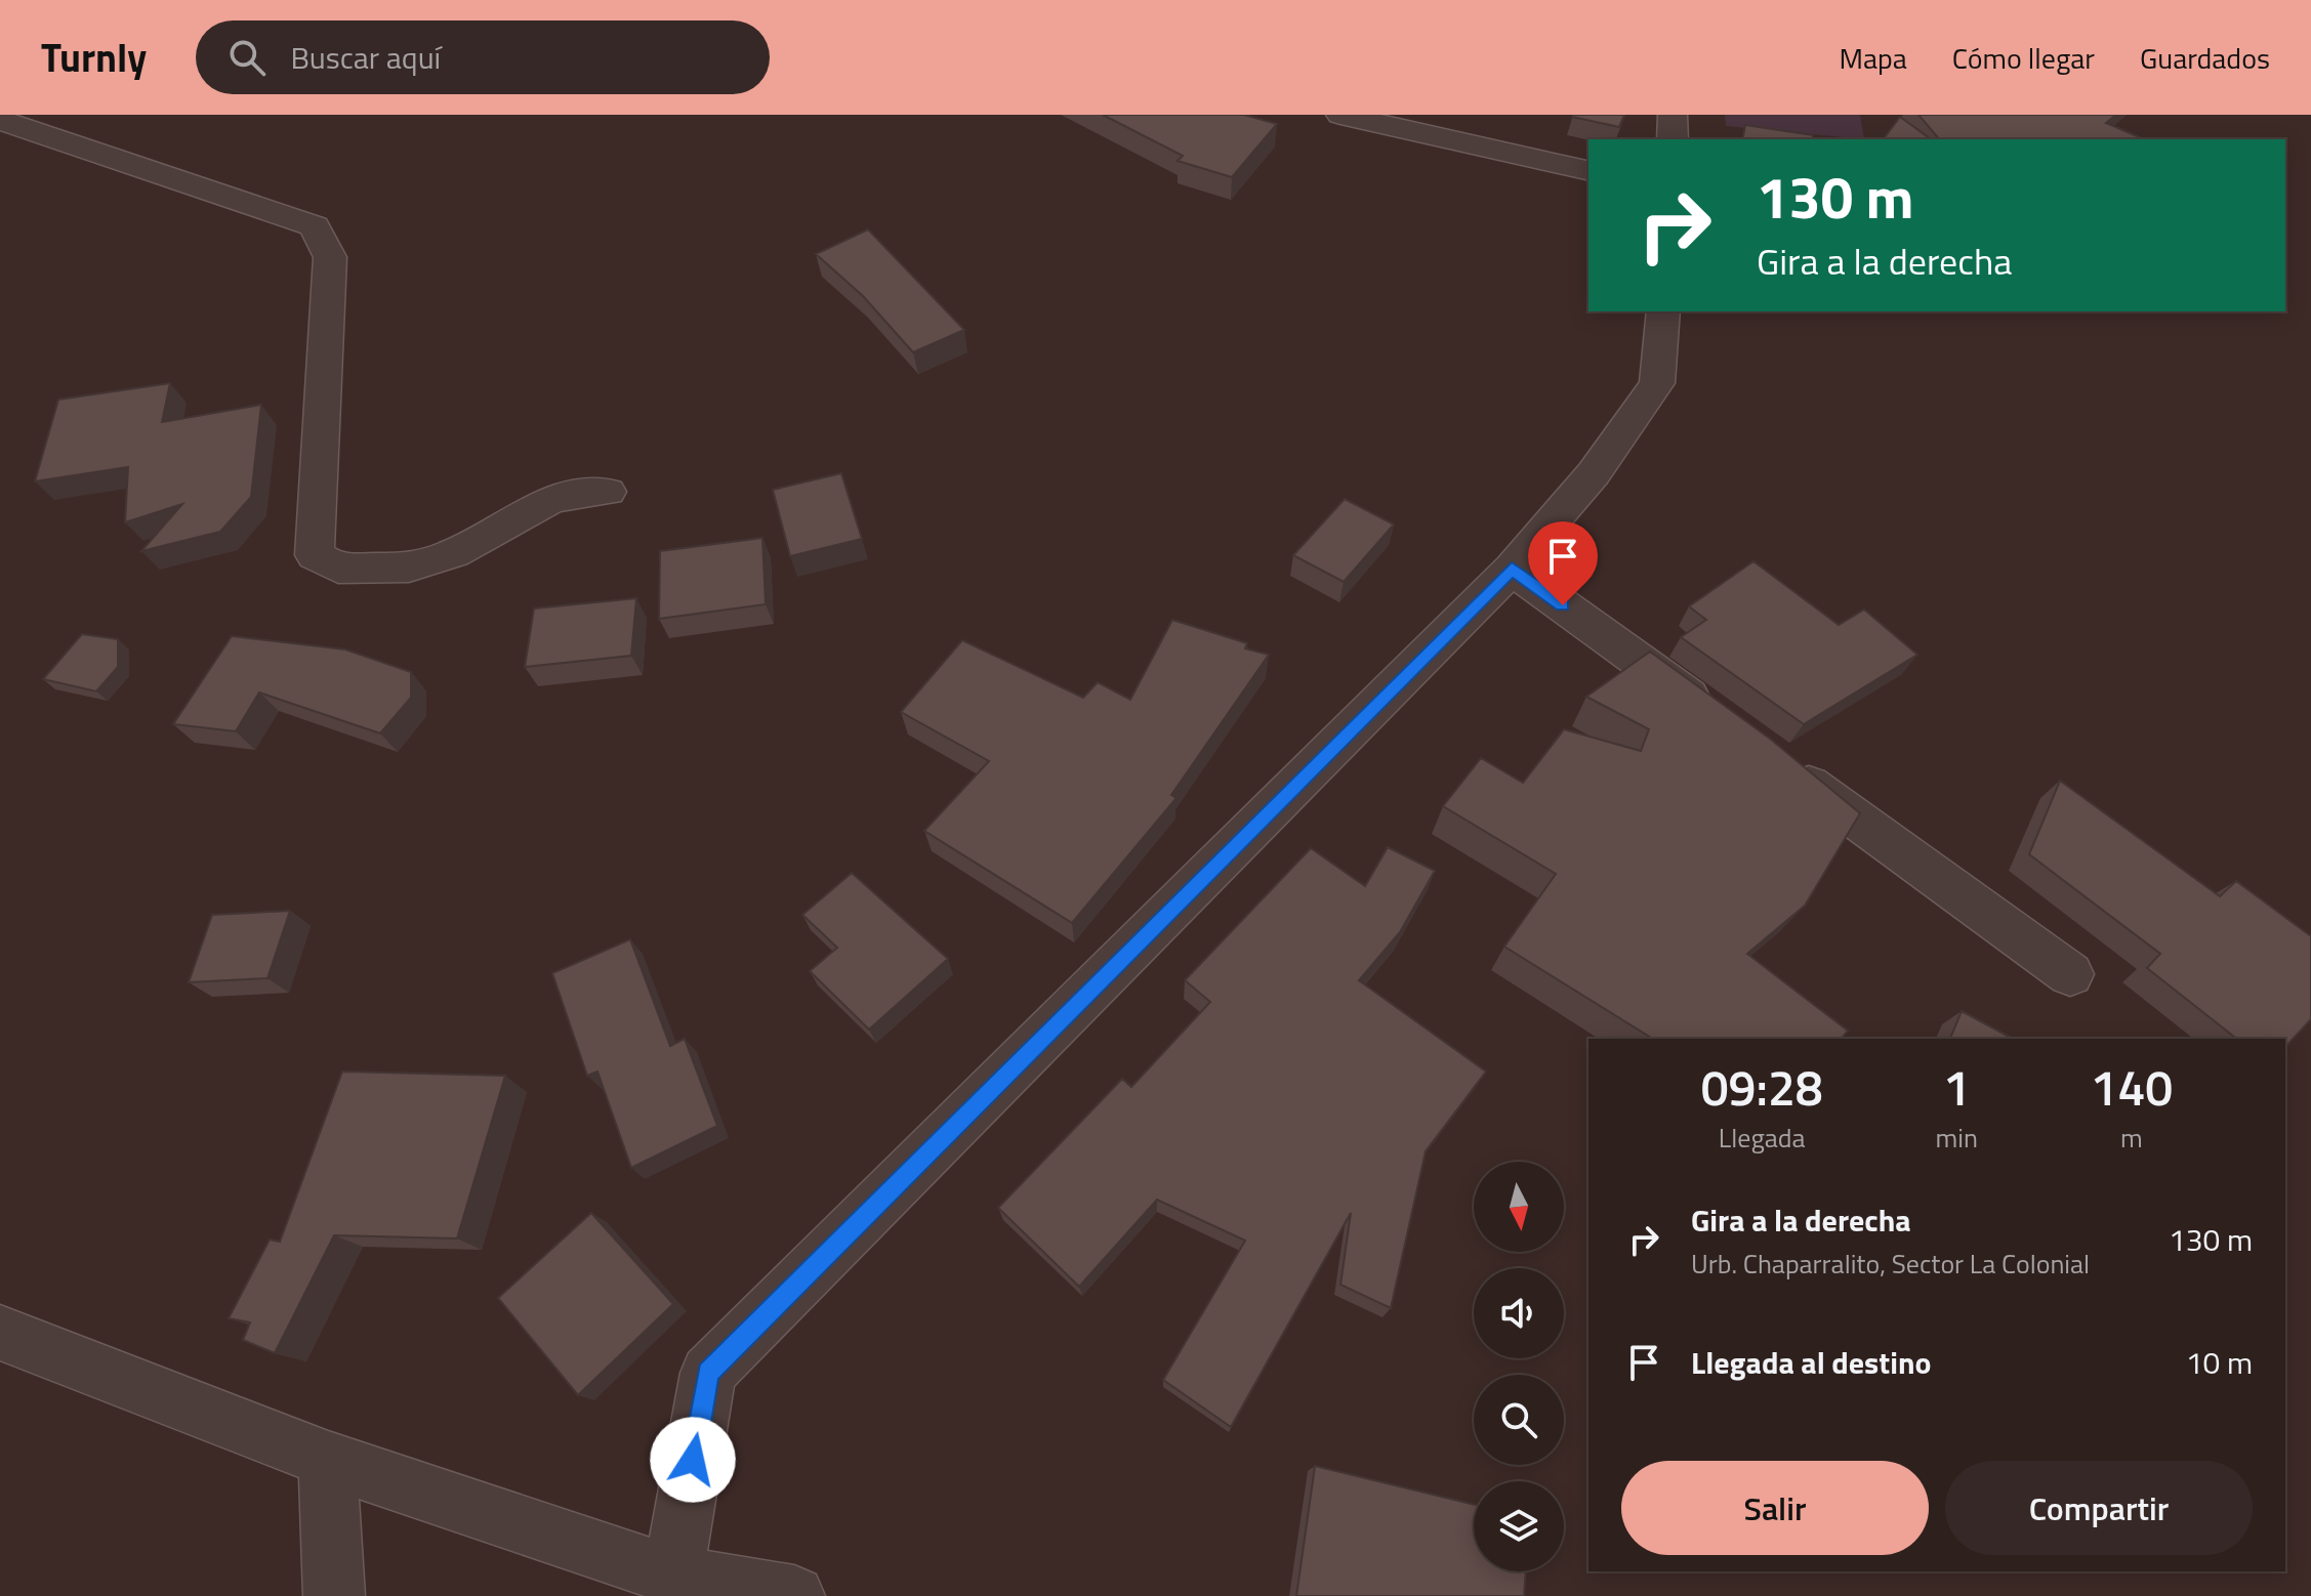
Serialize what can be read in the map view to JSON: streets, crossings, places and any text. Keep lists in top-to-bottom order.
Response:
{
  "north": "bottom",
  "page": {
    "header": "Turnly",
    "search": "Buscar aquí",
    "nav": ["Mapa", "Cómo llegar", "Guardados"],
    "turn": ["130 m", "Gira a la derecha"],
    "eta": [
      "09:28",
      "Llegada",
      "1",
      "min",
      "140",
      "m"
    ],
    "list": [
      {
        "name": "Gira a la derecha",
        "note": "Urb. Chaparralito, Sector La Colonial",
        "value": "130 m"
      },
      {
        "name": "Llegada al destino",
        "value": "10 m"
      }
    ],
    "buttons": ["Salir", "Compartir"]
  }
}
